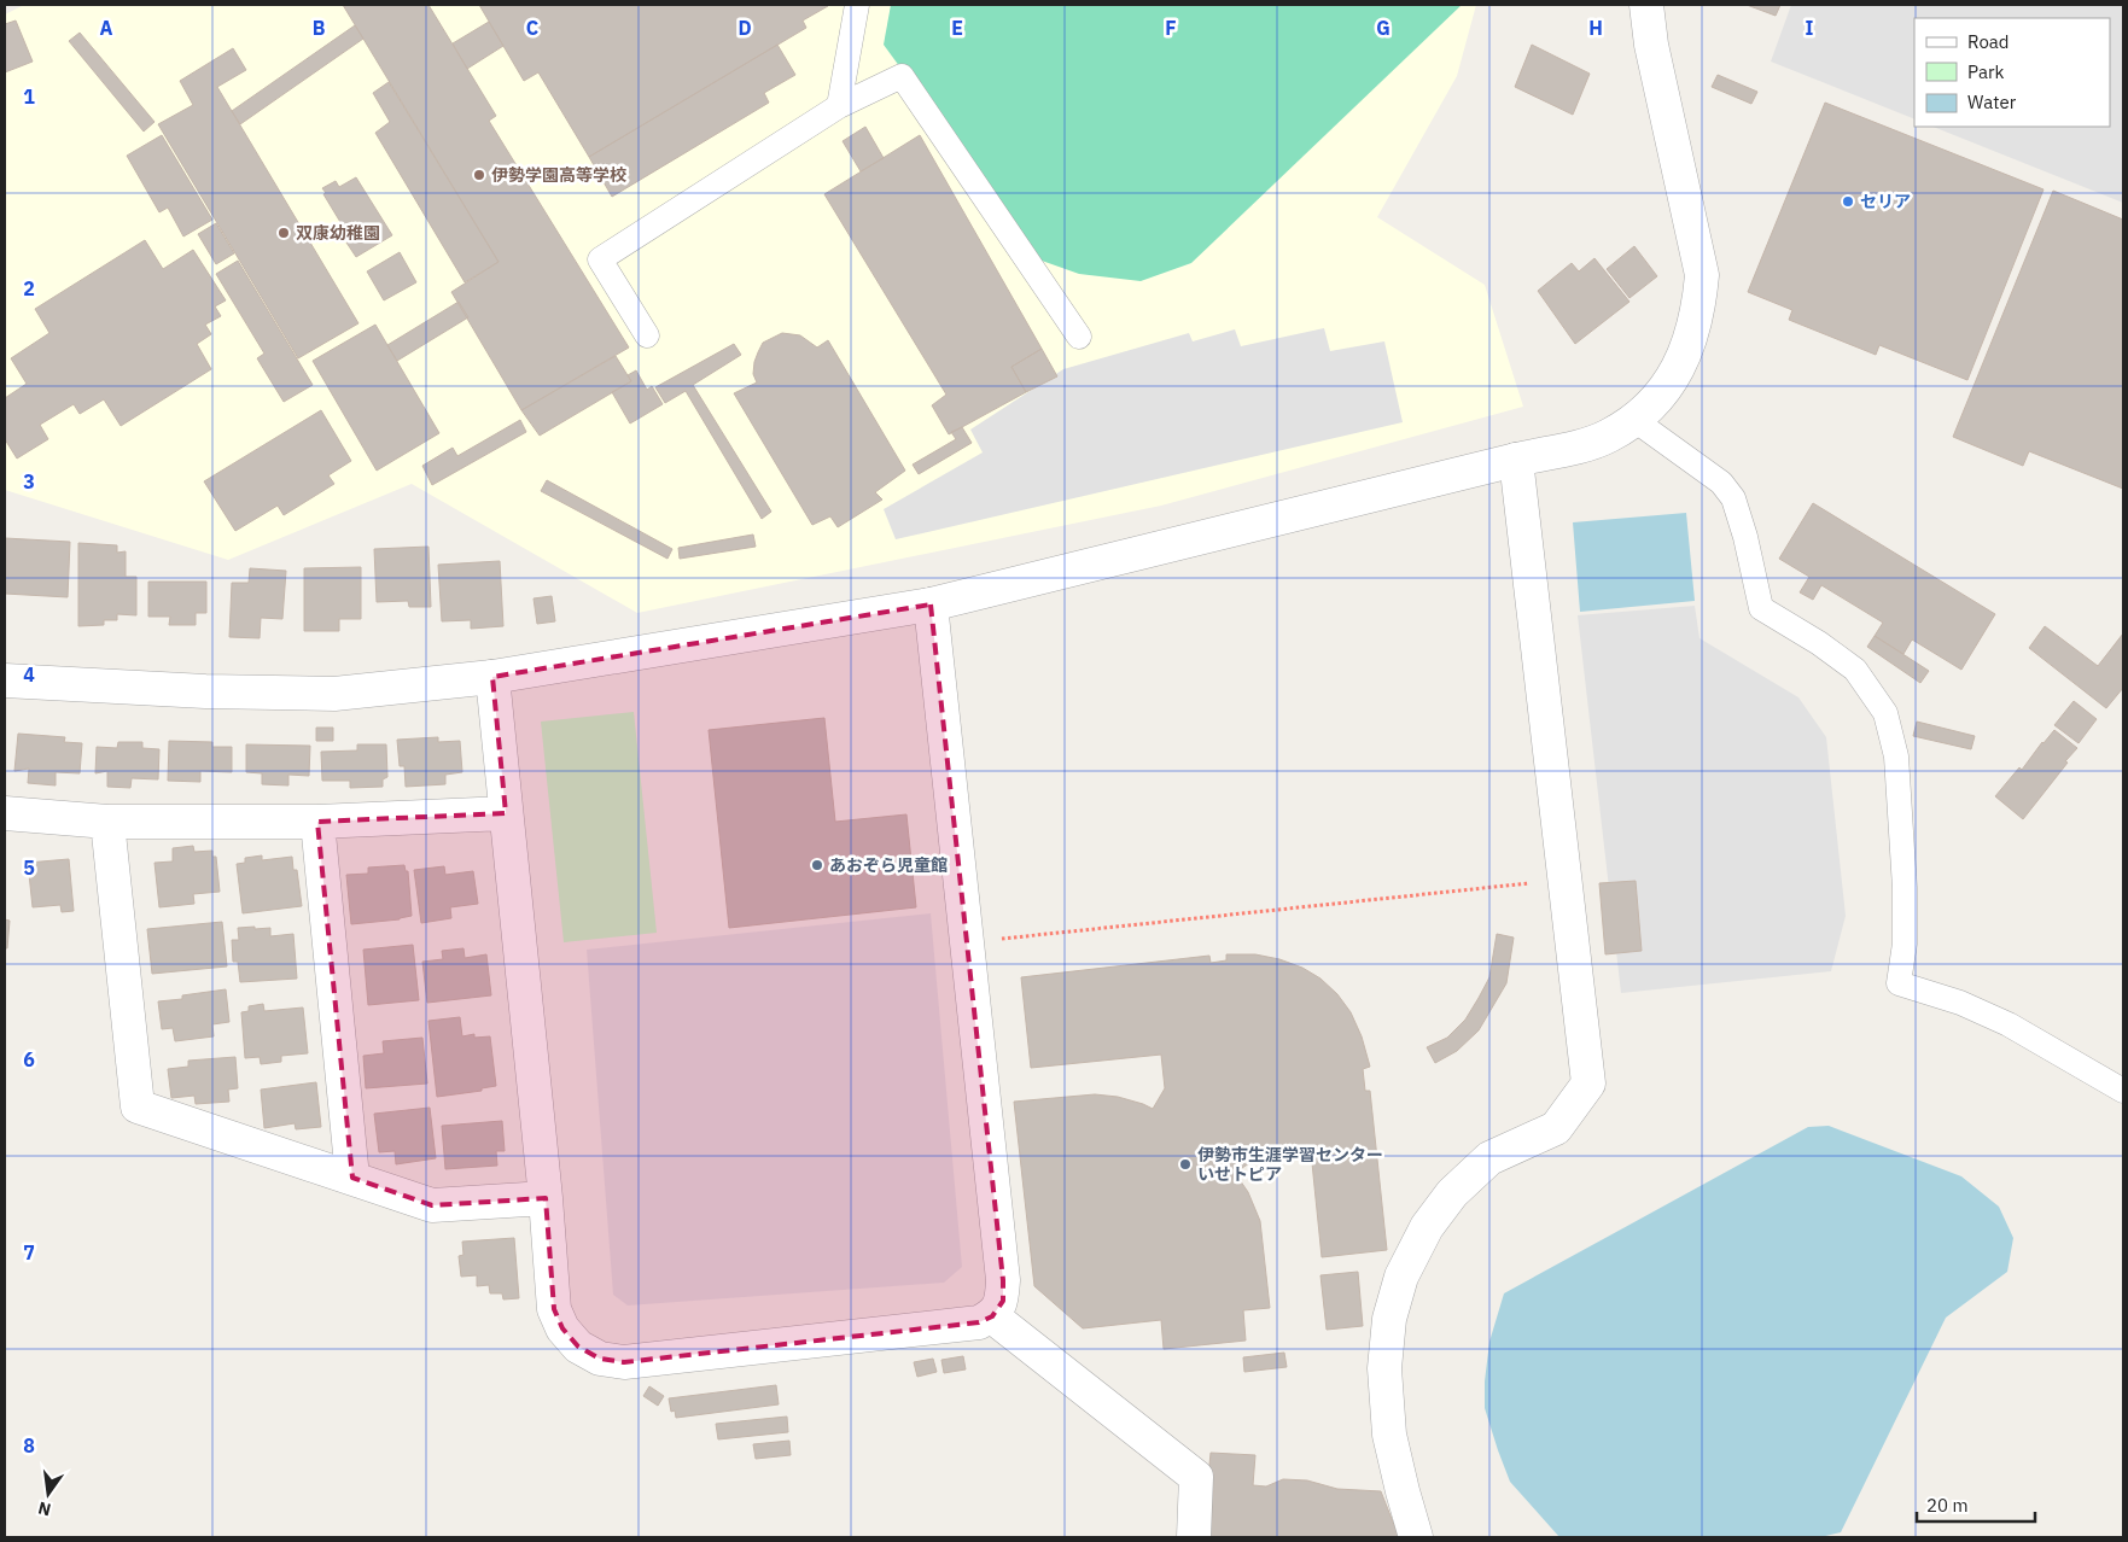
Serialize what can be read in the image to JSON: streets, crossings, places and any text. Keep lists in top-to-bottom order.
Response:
{
  "places": [
    "伊勢学園高等学校",
    "セリア",
    "双康幼稚園",
    "あおぞら児童館",
    "伊勢市生涯学習センター いせトピア"
  ],
  "legend": ["Road", "Park", "Water"],
  "scale_bar": "20 m",
  "north": "bottom",
  "grid": {
    "columns": [
      "A",
      "B",
      "C",
      "D",
      "E",
      "F",
      "G",
      "H",
      "I"
    ],
    "rows": [
      "1",
      "2",
      "3",
      "4",
      "5",
      "6",
      "7",
      "8"
    ]
  }
}
